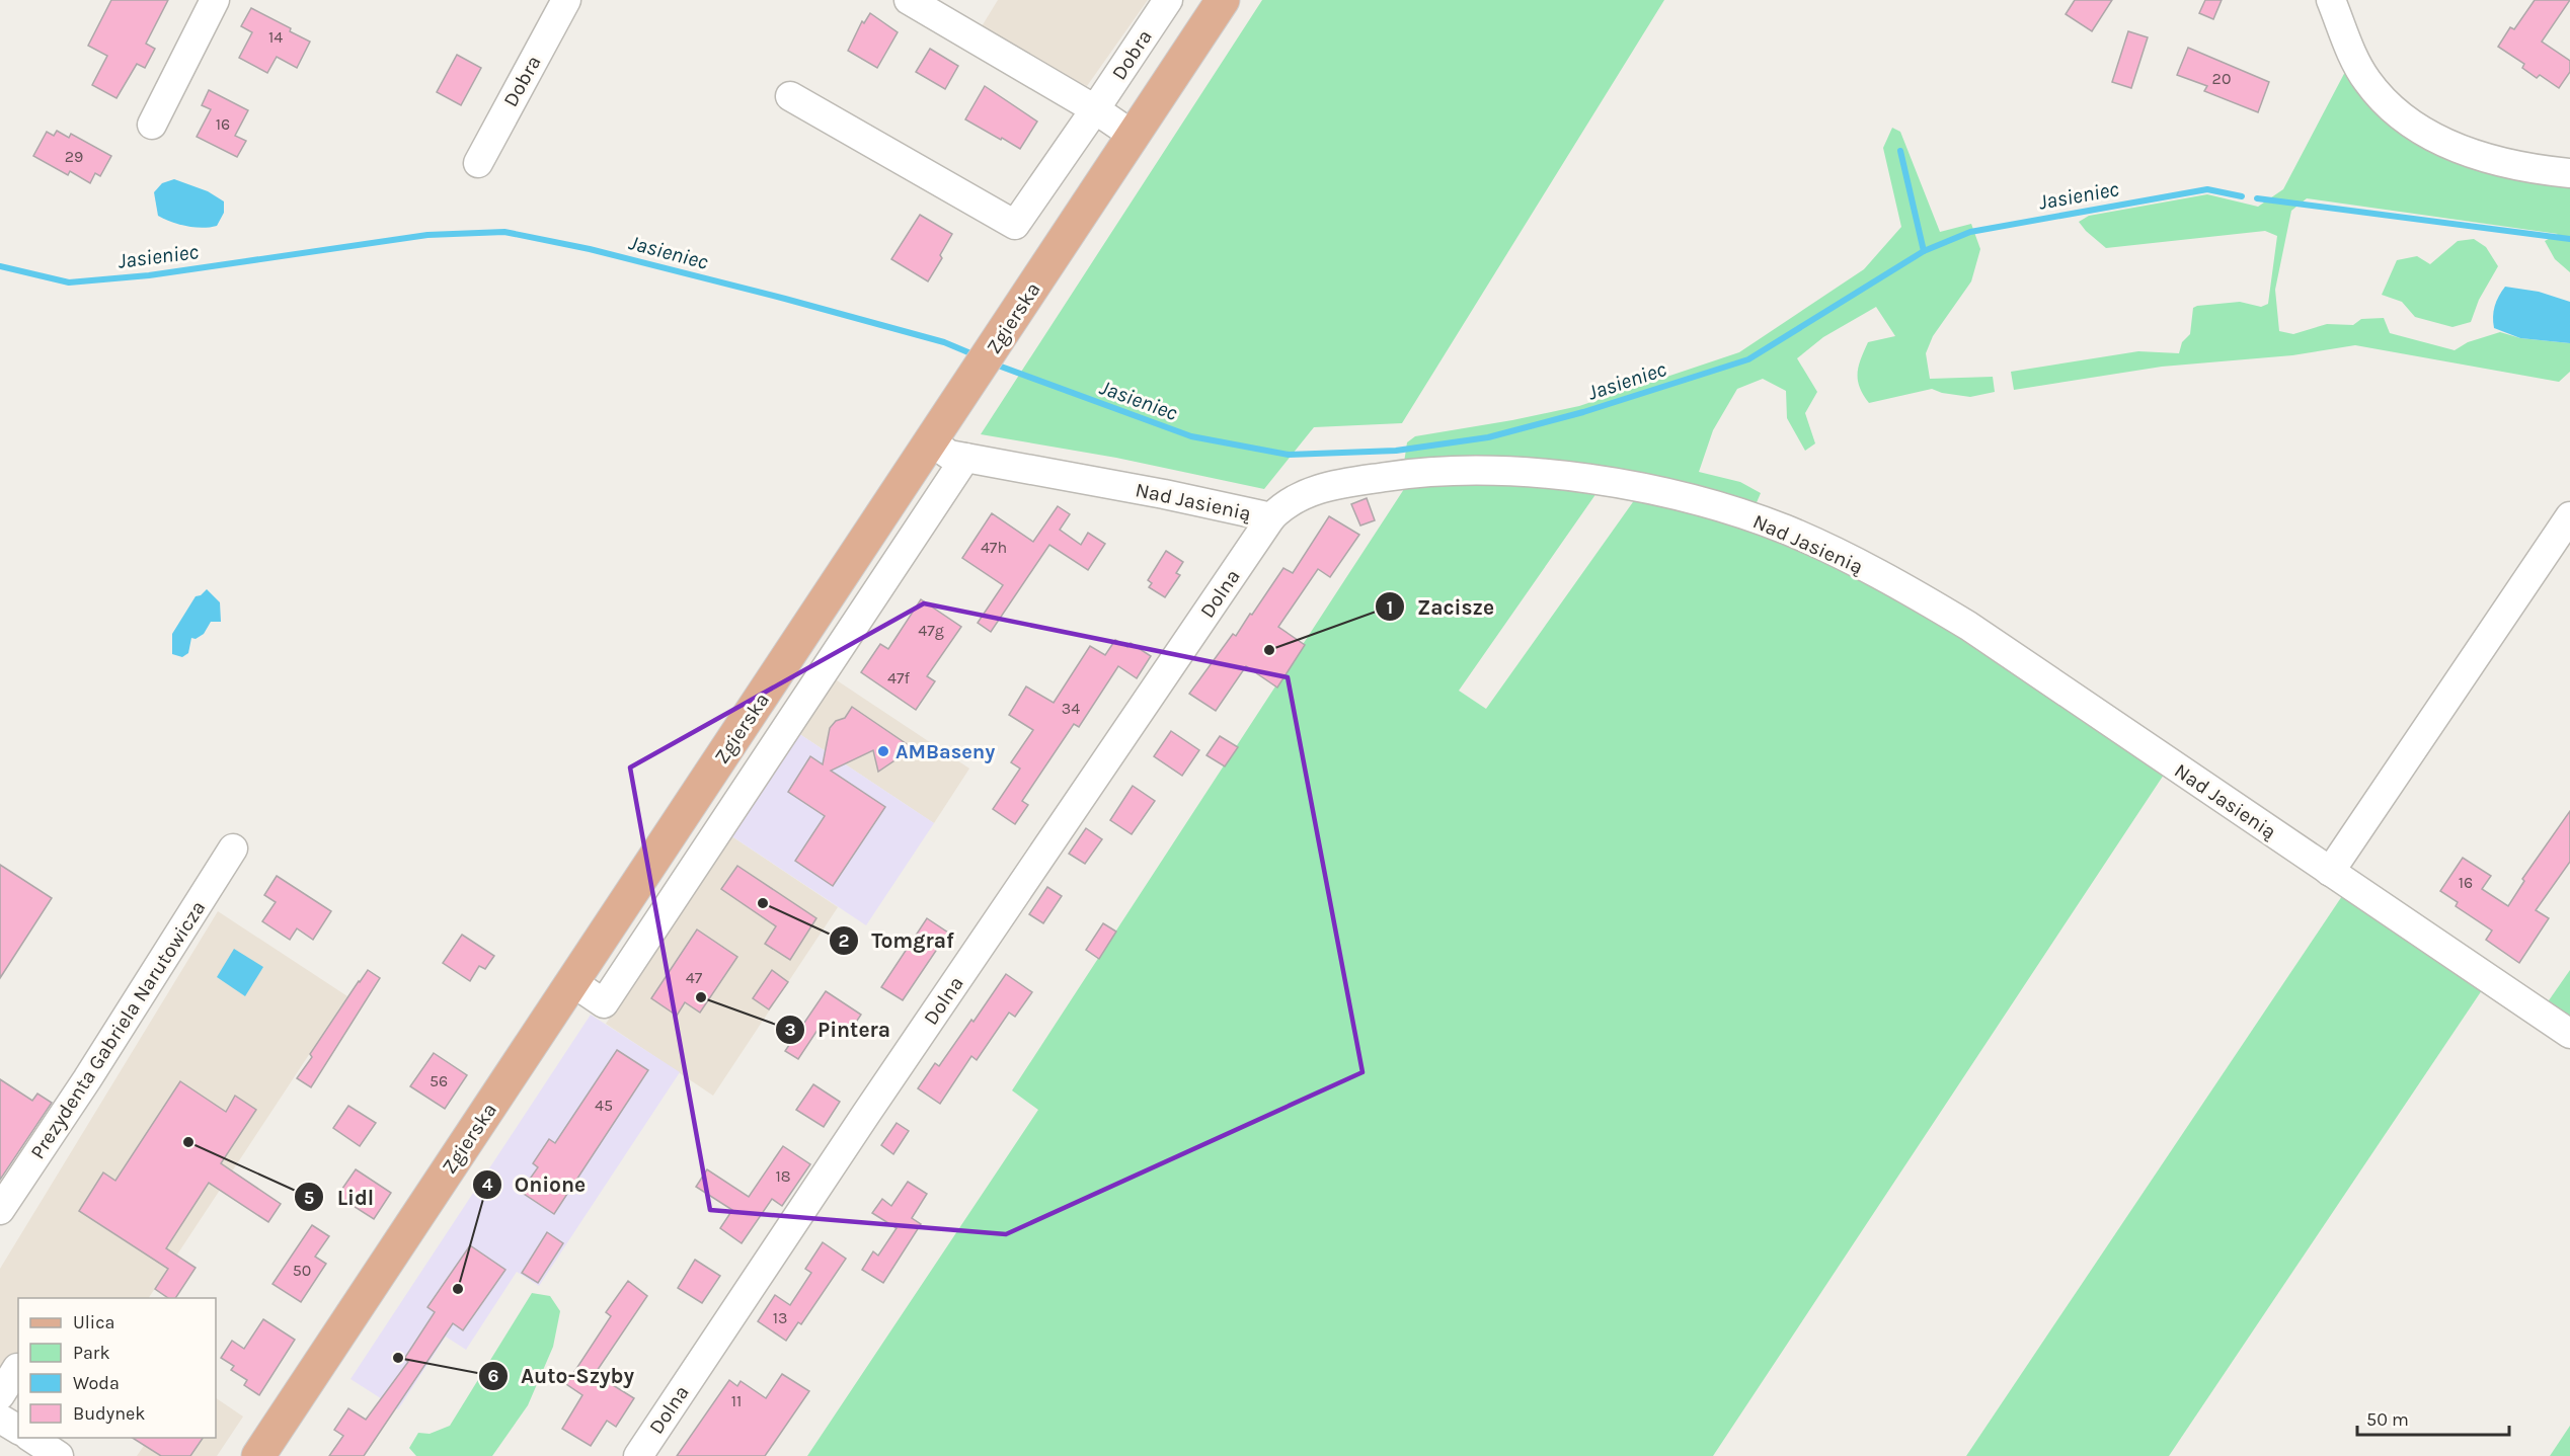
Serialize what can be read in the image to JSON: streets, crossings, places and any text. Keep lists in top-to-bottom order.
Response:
{
  "streets": {
    "main road": ["Zgierska"],
    "street": [
      "Dobra",
      "Nad Jasienią",
      "Dolna",
      "Prezydenta Gabriela Narutowicza"
    ]
  },
  "crossings": [
    ["Zgierska", "Nad Jasienią"],
    ["Nad Jasienią", "Dolna"]
  ],
  "water": ["Jasieniec"],
  "places": [
    "Zacisze",
    "AMBaseny",
    "Tomgraf",
    "Pintera",
    "Lidl",
    "Onione",
    "Auto-Szyby"
  ],
  "house_numbers": [
    "14",
    "20",
    "16",
    "29",
    "47h",
    "47g",
    "47f",
    "34",
    "16",
    "47",
    "56",
    "45",
    "18",
    "50",
    "13",
    "11"
  ],
  "legend": [
    "Ulica",
    "Park",
    "Woda",
    "Budynek"
  ],
  "scale_bar": "50 m"
}
